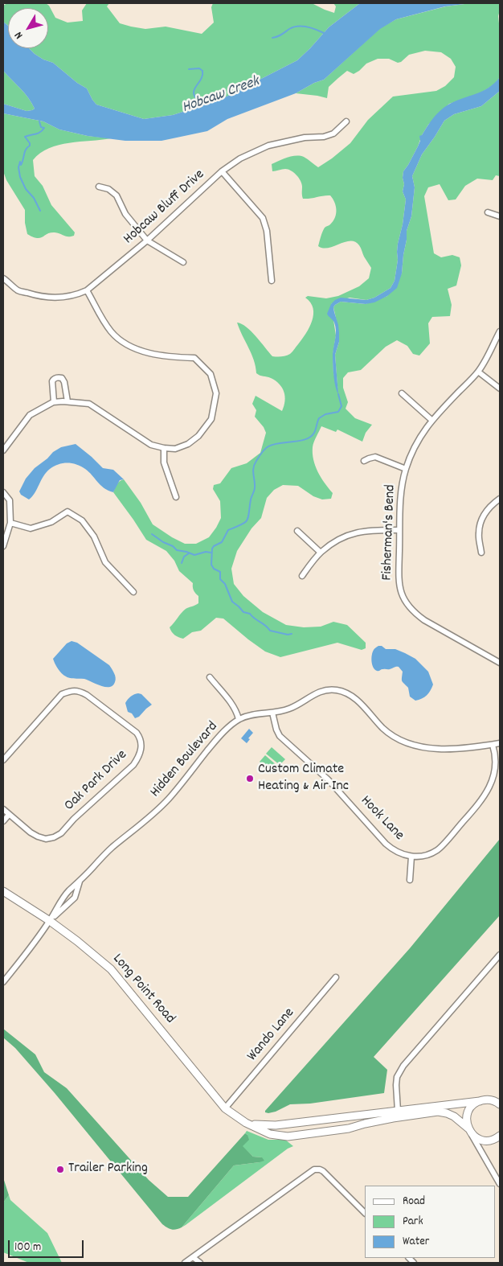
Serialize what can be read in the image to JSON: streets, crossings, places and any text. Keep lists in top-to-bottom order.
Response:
{
  "streets": {
    "main road": ["Long Point Road"],
    "street": [
      "Hobcaw Bluff Drive",
      "Fisherman's Bend",
      "Hidden Boulevard",
      "Oak Park Drive",
      "Hook Lane",
      "Wando Lane"
    ]
  },
  "crossings": [
    ["Hidden Boulevard", "Hook Lane"],
    ["Hidden Boulevard", "Long Point Road"],
    ["Long Point Road", "Wando Lane"]
  ],
  "water": ["Hobcaw Creek"],
  "places": ["Custom Climate Heating & Air Inc", "Trailer Parking"],
  "legend": ["Road", "Park", "Water"],
  "scale_bar": "100 m",
  "north": "bottom left"
}
